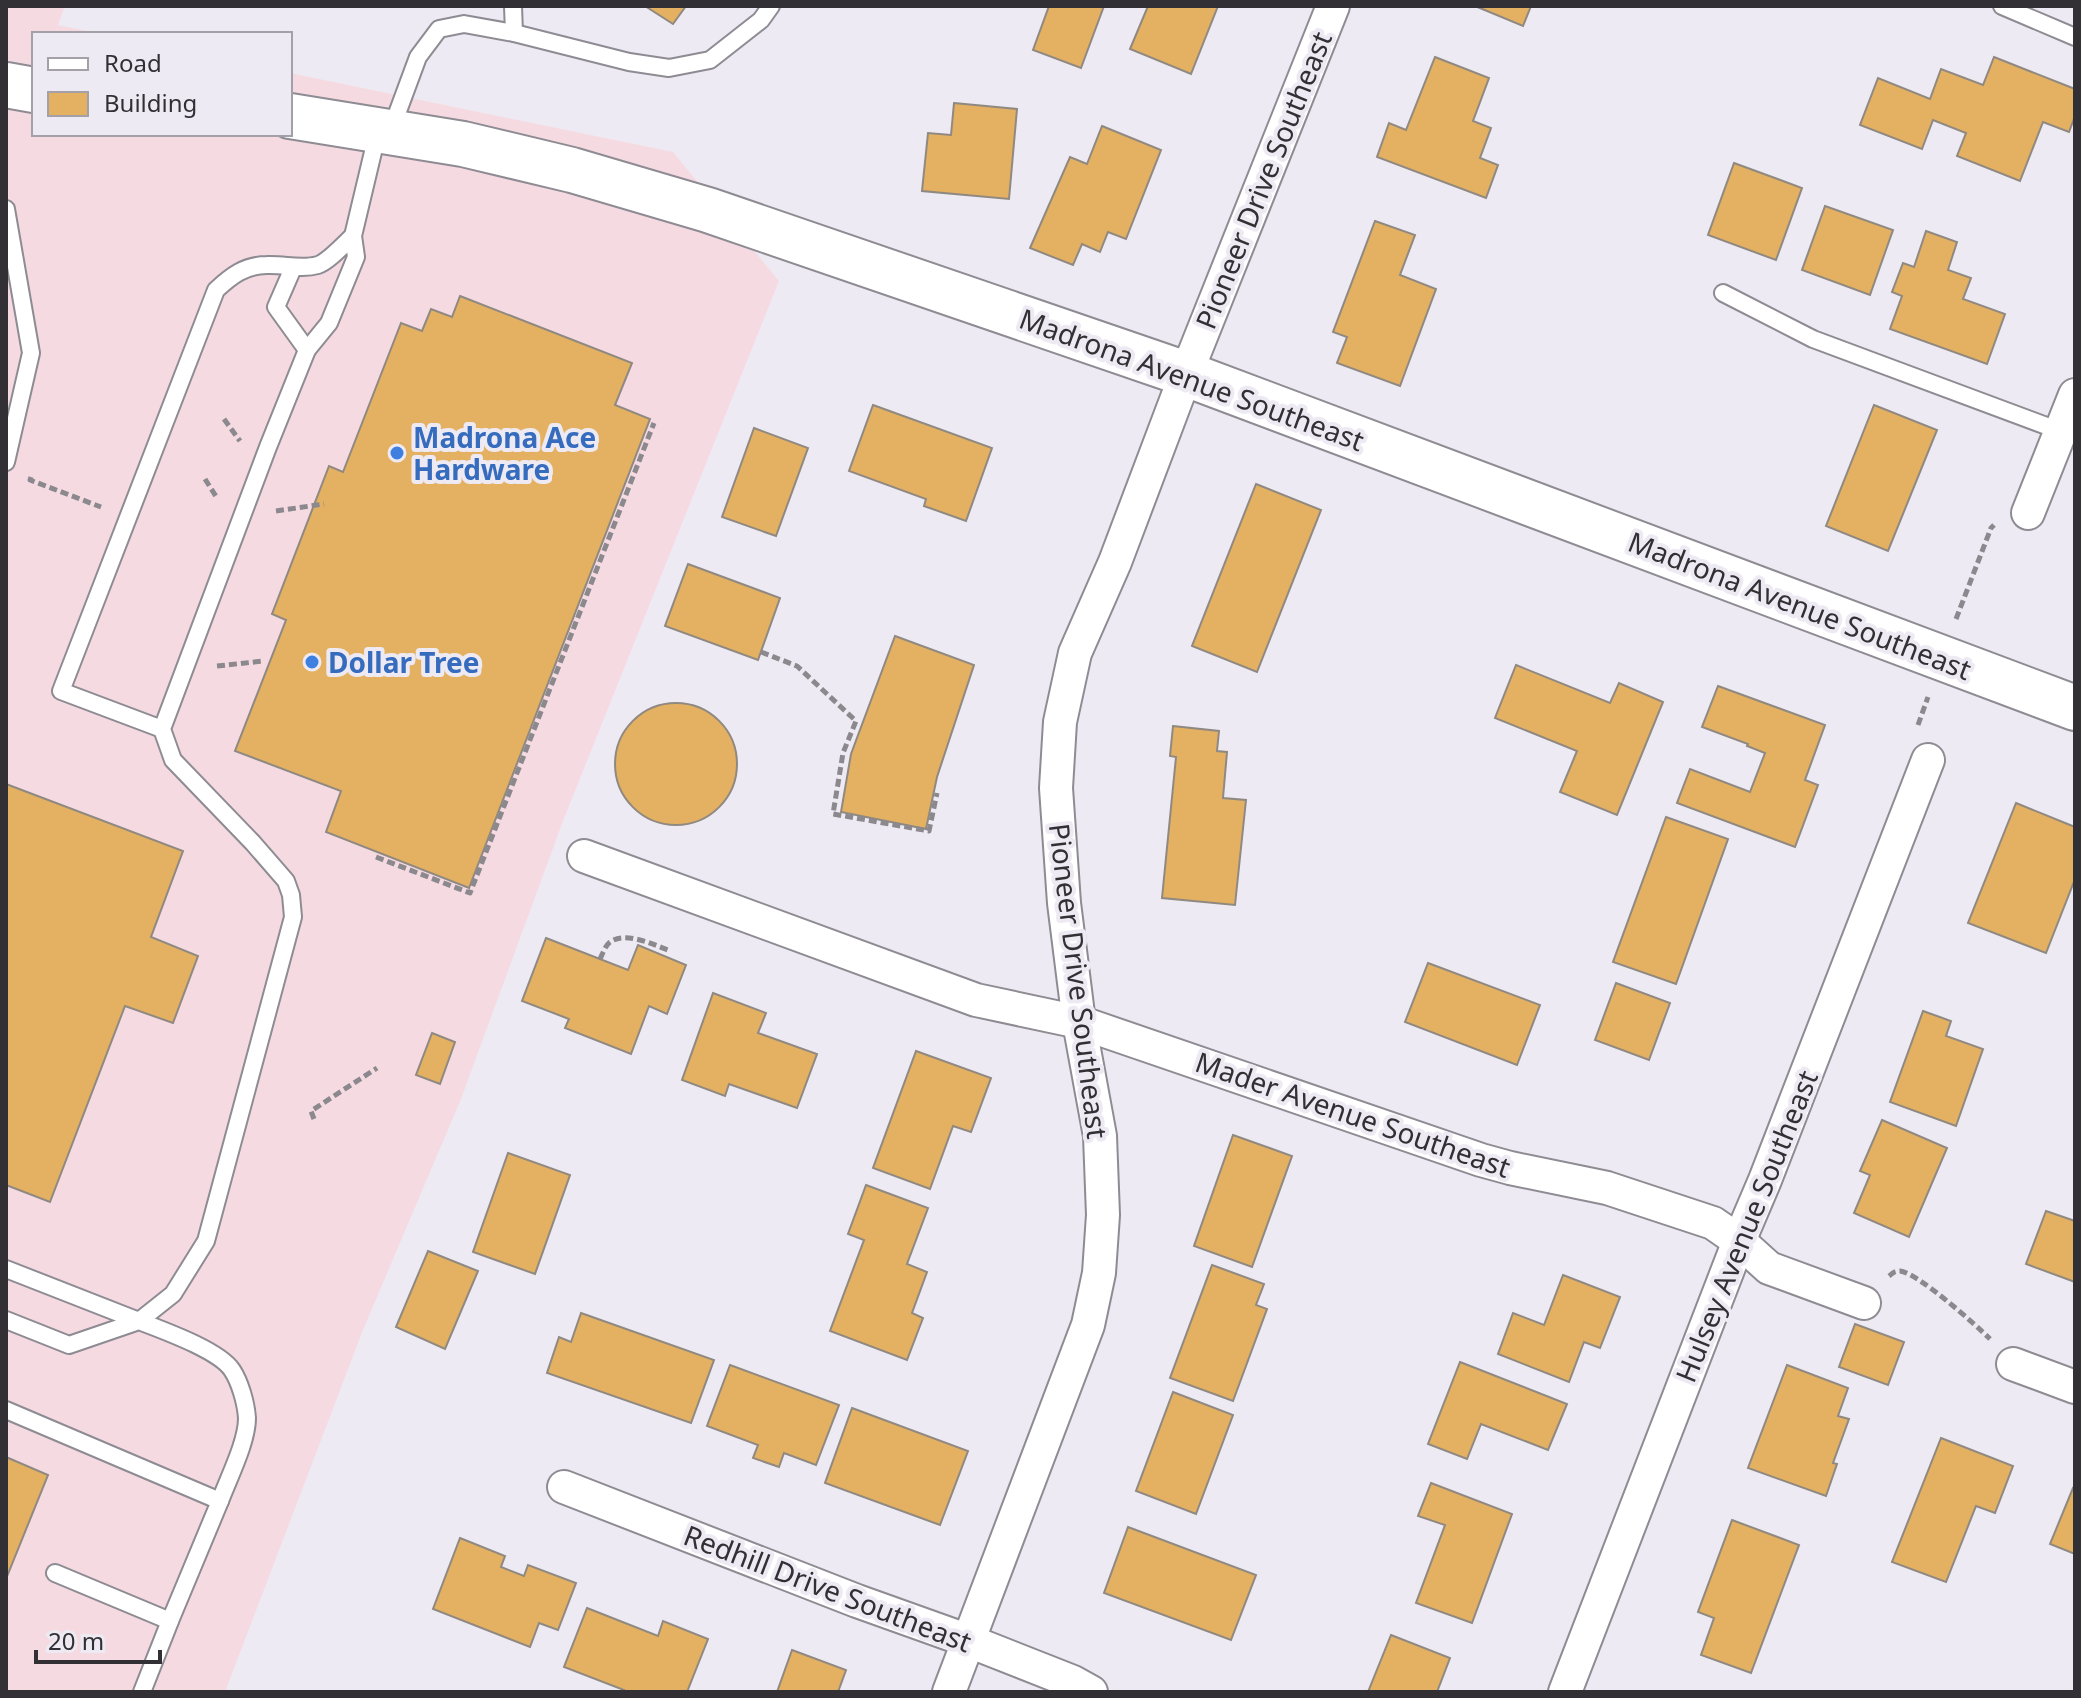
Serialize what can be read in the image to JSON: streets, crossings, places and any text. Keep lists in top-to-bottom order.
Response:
{
  "streets": {
    "main road": ["Madrona Avenue Southeast"],
    "street": [
      "Pioneer Drive Southeast",
      "Mader Avenue Southeast",
      "Hulsey Avenue Southeast",
      "Redhill Drive Southeast"
    ]
  },
  "crossings": [
    ["Pioneer Drive Southeast", "Madrona Avenue Southeast"],
    ["Pioneer Drive Southeast", "Mader Avenue Southeast"],
    ["Pioneer Drive Southeast", "Redhill Drive Southeast"],
    ["Mader Avenue Southeast", "Hulsey Avenue Southeast"]
  ],
  "places": ["Madrona Ace Hardware", "Dollar Tree"],
  "legend": ["Road", "Building"],
  "scale_bar": "20 m"
}
